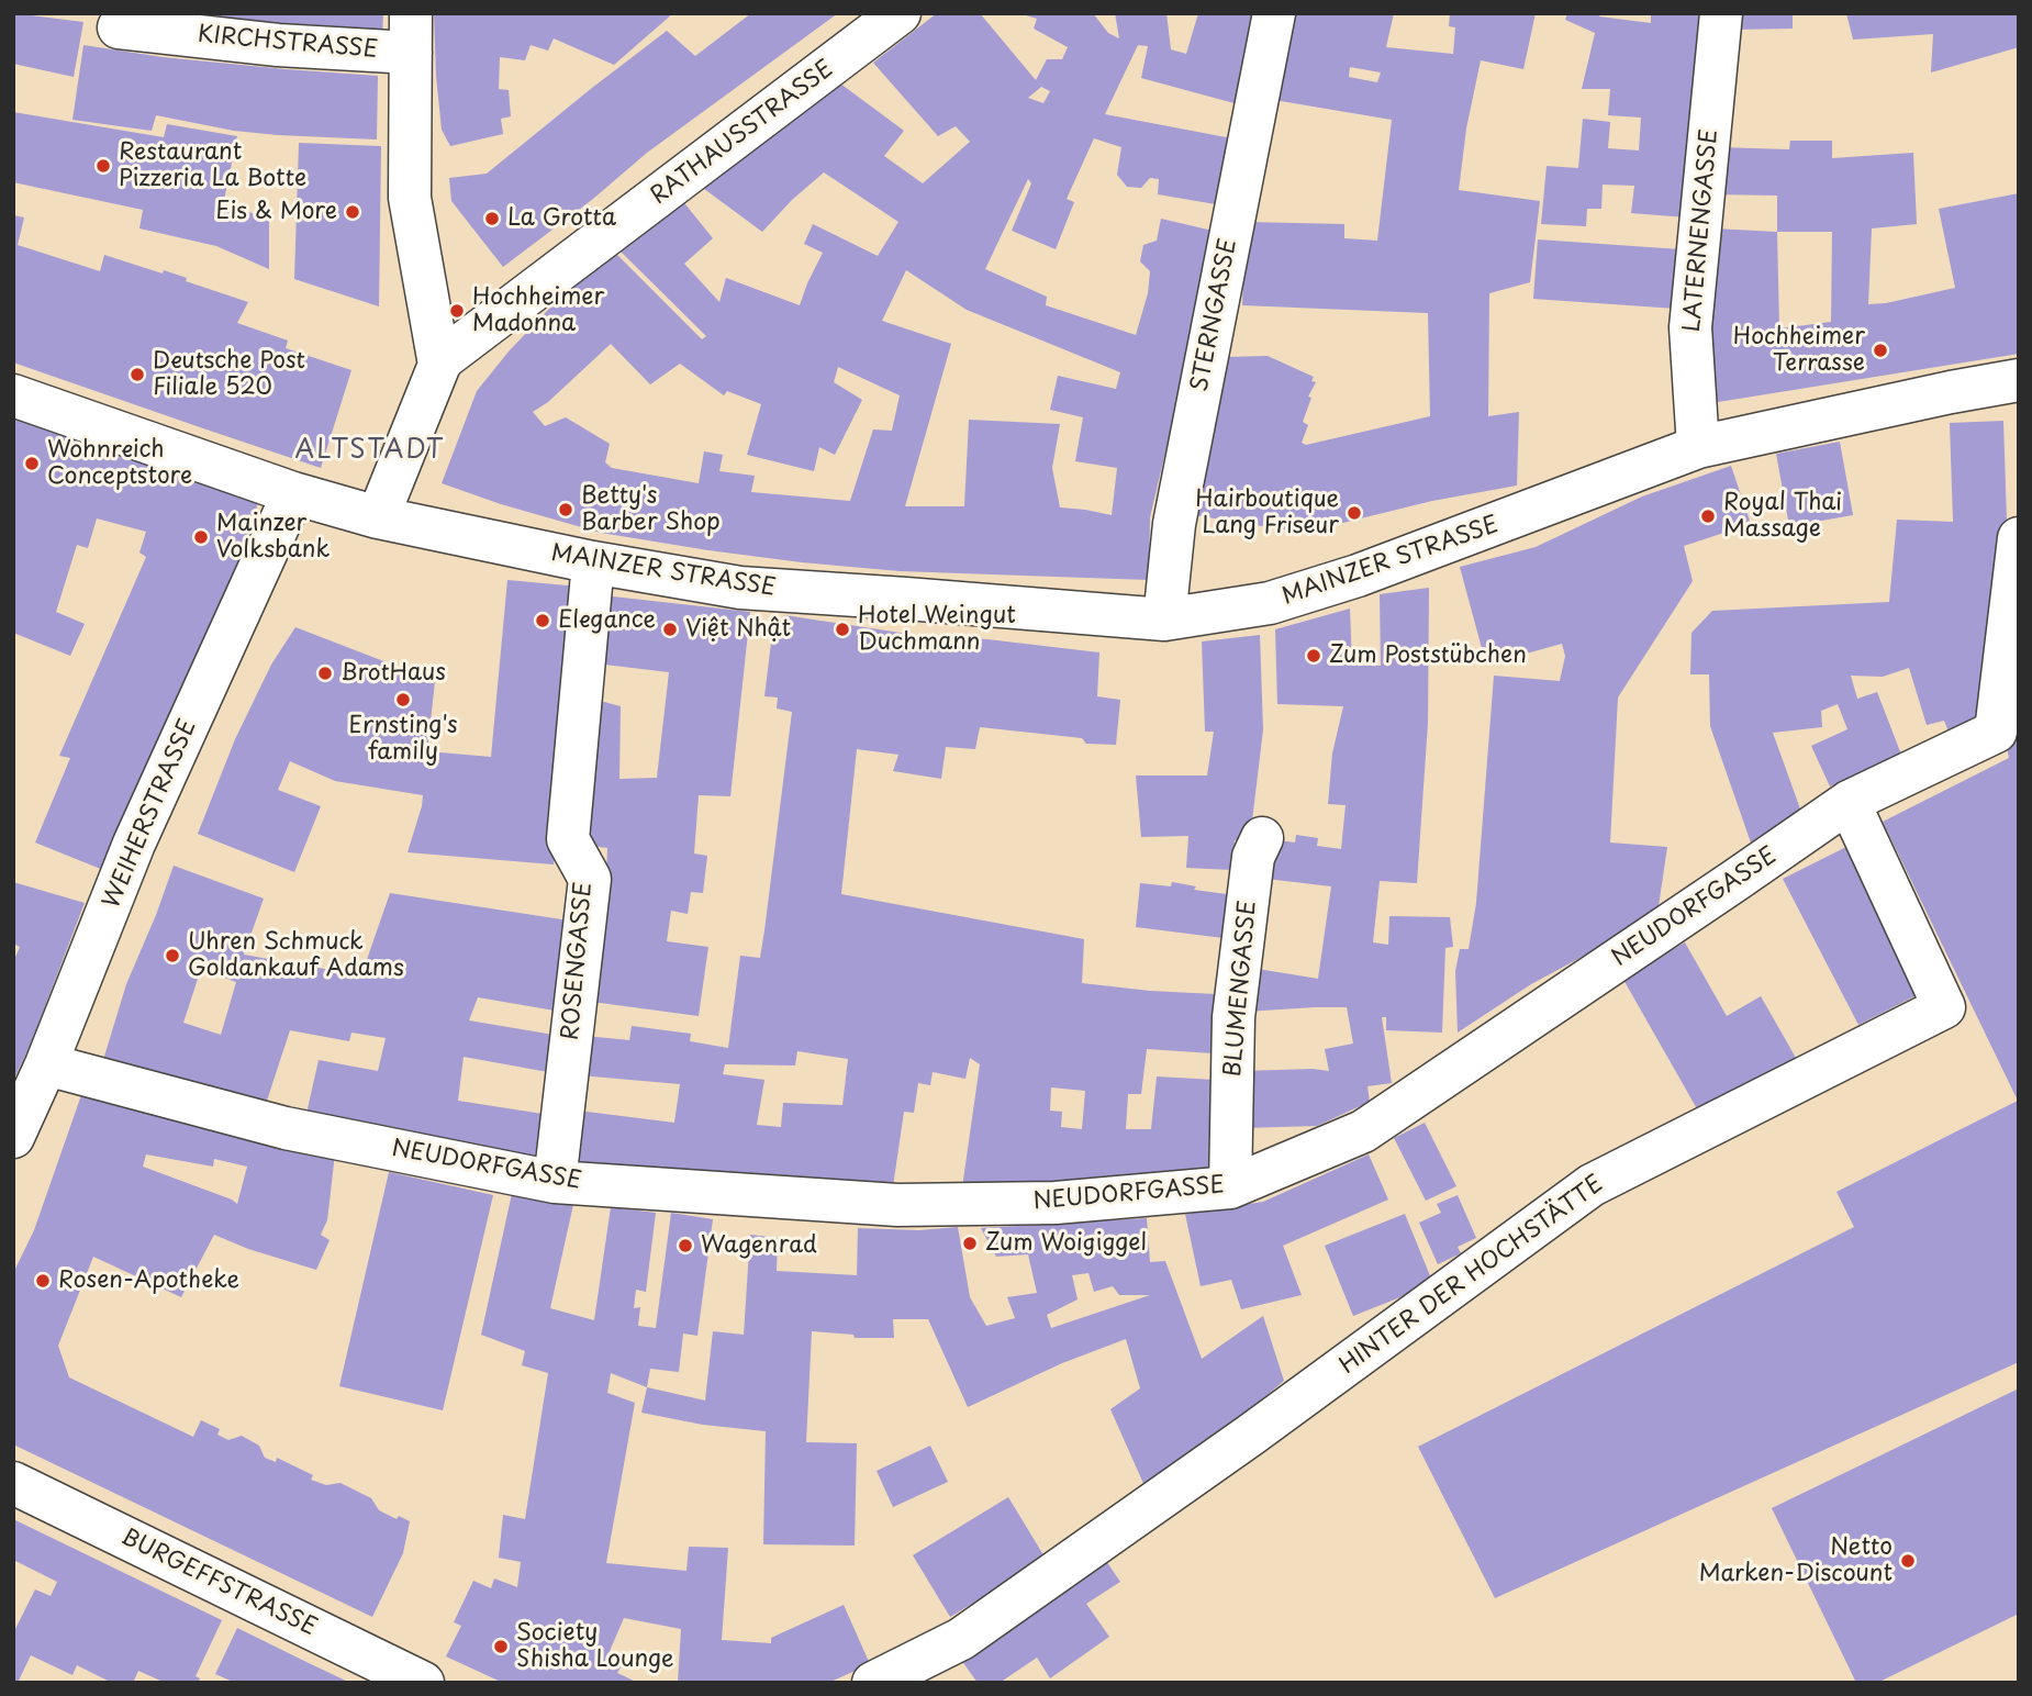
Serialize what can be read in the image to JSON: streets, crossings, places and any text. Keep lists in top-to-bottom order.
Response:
{
  "streets": {
    "street": [
      "KIRCHSTRASSE",
      "RATHAUSSTRASSE",
      "LATERNENGASSE",
      "STERNGASSE",
      "MAINZER STRASSE",
      "WEIHERSTRASSE",
      "NEUDORFGASSE",
      "ROSENGASSE",
      "BLUMENGASSE",
      "HINTER DER HOCHSTÄTTE",
      "BURGEFFSTRASSE"
    ]
  },
  "crossings": [
    ["KIRCHSTRASSE", "RATHAUSSTRASSE"],
    ["LATERNENGASSE", "MAINZER STRASSE"],
    ["STERNGASSE", "MAINZER STRASSE"],
    ["MAINZER STRASSE", "WEIHERSTRASSE"],
    ["MAINZER STRASSE", "ROSENGASSE"],
    ["WEIHERSTRASSE", "NEUDORFGASSE"],
    ["NEUDORFGASSE", "ROSENGASSE"],
    ["NEUDORFGASSE", "BLUMENGASSE"],
    ["NEUDORFGASSE", "HINTER DER HOCHSTÄTTE"]
  ],
  "districts": ["ALTSTADT"],
  "places": [
    "Restaurant Pizzeria La Botte",
    "Eis & More",
    "La Grotta",
    "Hochheimer Madonna",
    "Hochheimer Terrasse",
    "Deutsche Post Filiale 520",
    "Wohnreich Conceptstore",
    "Betty's Barber Shop",
    "Hairboutique Lang Friseur",
    "Royal Thai Massage",
    "Mainzer Volksbank",
    "Elegance",
    "Việt Nhật",
    "Hotel Weingut Duchmann",
    "Zum Poststübchen",
    "BrotHaus",
    "Ernsting's family",
    "Uhren Schmuck Goldankauf Adams",
    "Zum Woigiggel",
    "Wagenrad",
    "Rosen-Apotheke",
    "Netto Marken-Discount",
    "Society Shisha Lounge"
  ]
}
